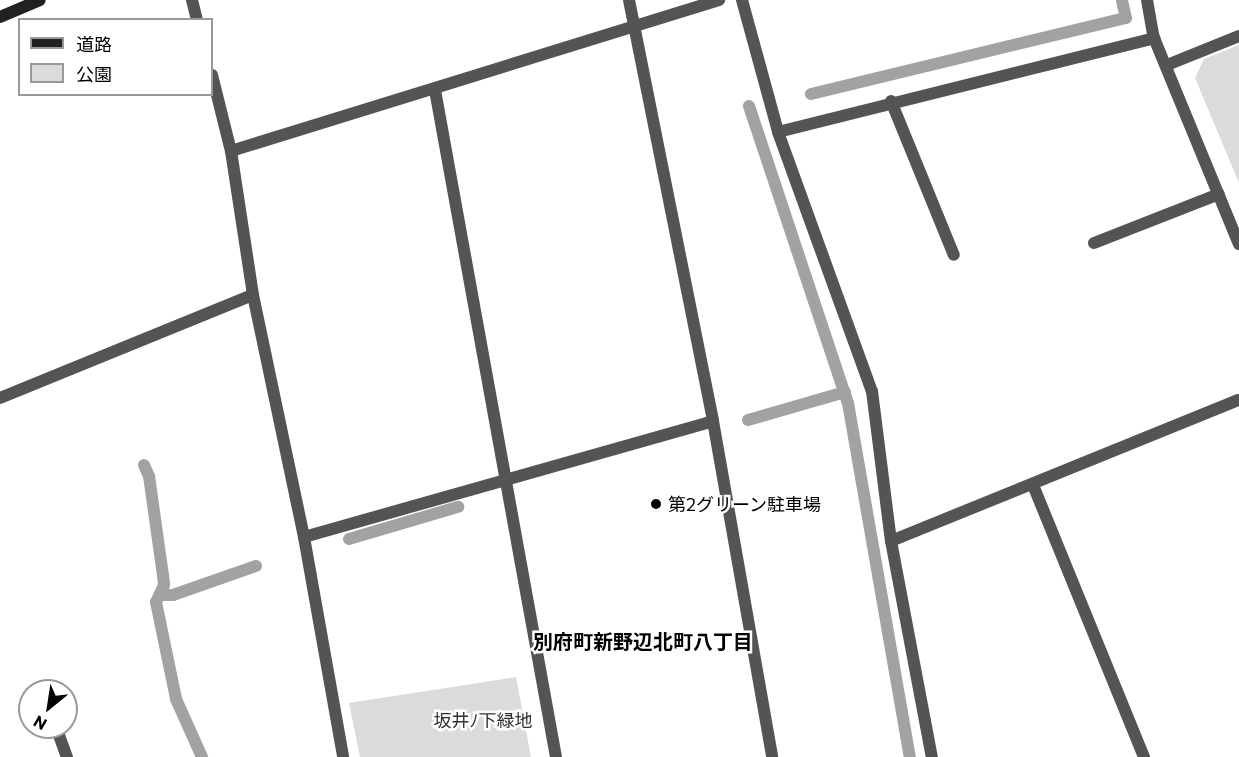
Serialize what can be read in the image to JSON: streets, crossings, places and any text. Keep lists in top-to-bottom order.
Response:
{
  "districts": ["別府町新野辺北町八丁目"],
  "parks": ["坂井ﾉ下緑地"],
  "places": ["第2グリーン駐車場"],
  "legend": ["道路", "公園"],
  "north": "bottom left"
}
